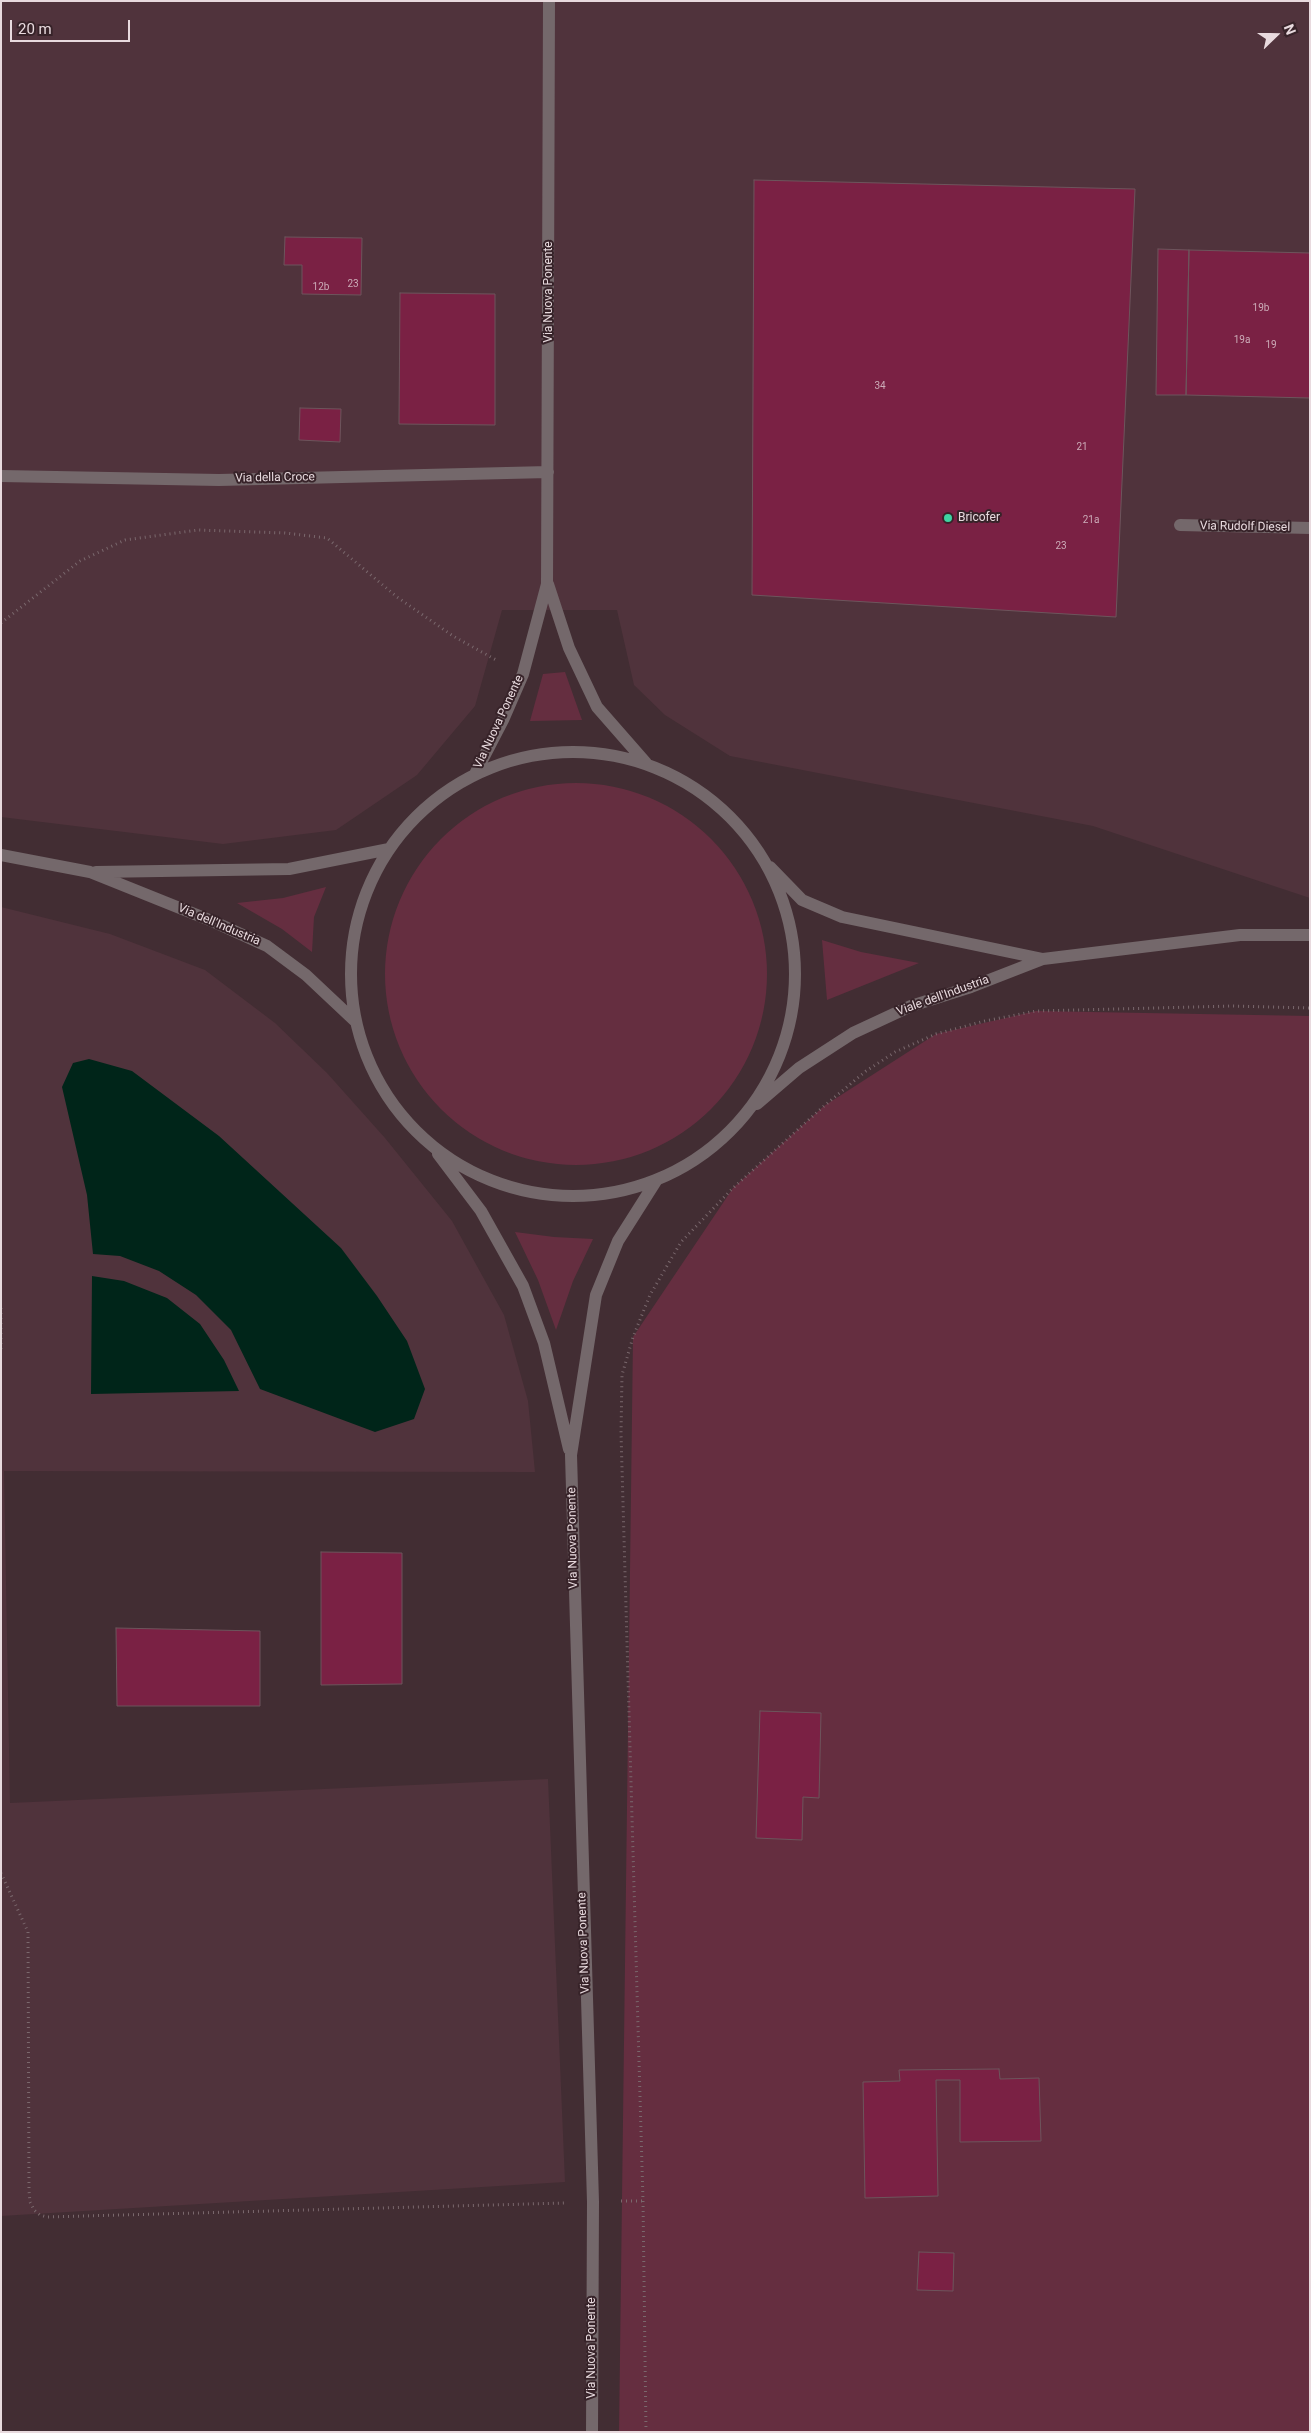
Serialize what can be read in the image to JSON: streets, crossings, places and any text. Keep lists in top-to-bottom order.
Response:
{
  "streets": {
    "street": [
      "Via Nuova Ponente",
      "Via della Croce",
      "Via Rudolf Diesel",
      "Via dell'Industria",
      "Viale dell'Industria"
    ]
  },
  "crossings": [
    ["Via Nuova Ponente", "Via della Croce"]
  ],
  "places": ["Bricofer"],
  "house_numbers": [
    "23",
    "12b",
    "19b",
    "19a",
    "19",
    "34",
    "21",
    "21a",
    "23"
  ],
  "scale_bar": "20 m",
  "north": "right"
}
